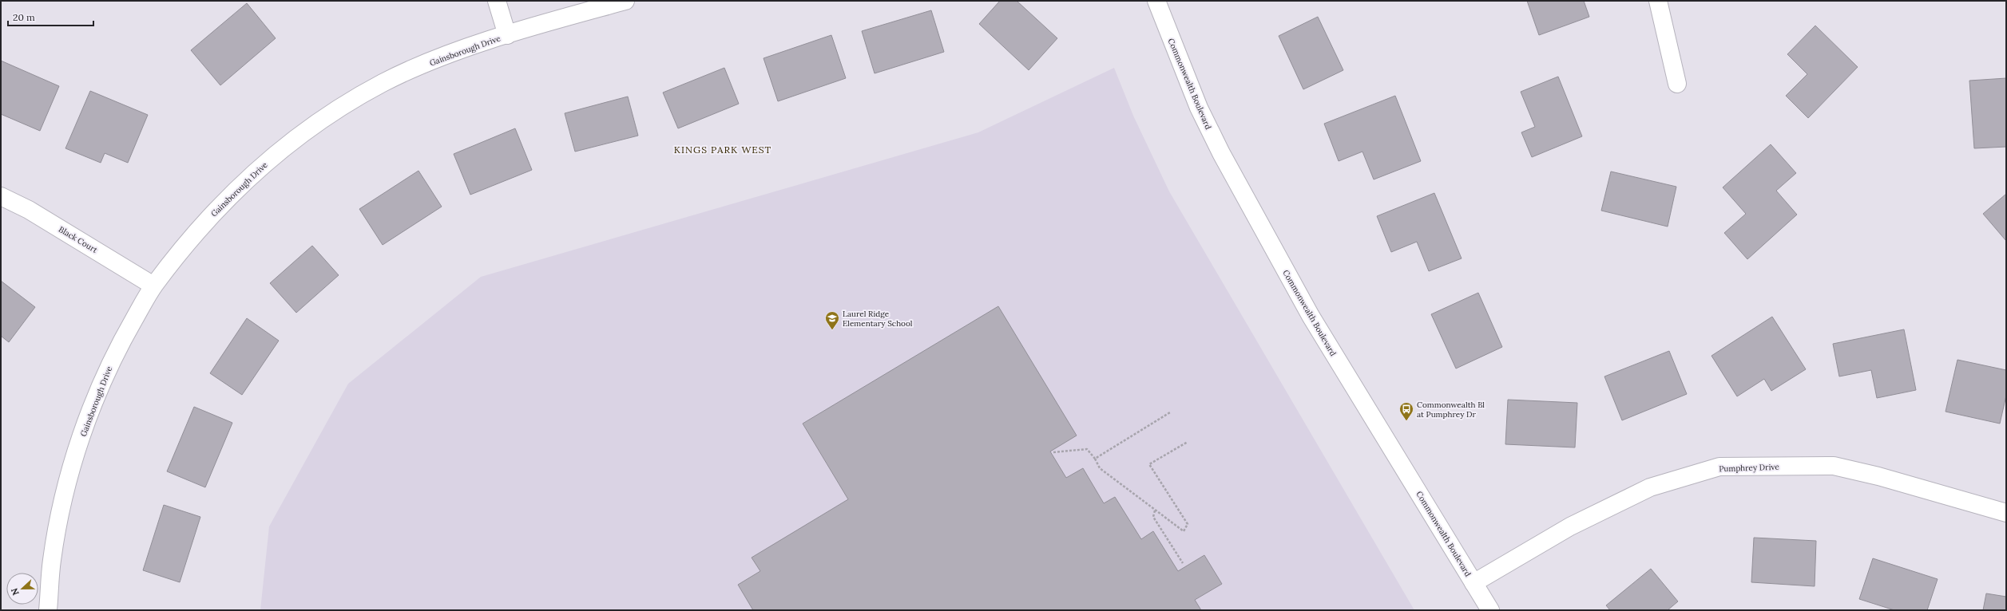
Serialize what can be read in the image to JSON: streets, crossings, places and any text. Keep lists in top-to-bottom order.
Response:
{
  "streets": {
    "street": [
      "Gainsborough Drive",
      "Commonwealth Boulevard",
      "Black Court",
      "Pumphrey Drive"
    ]
  },
  "crossings": [
    ["Gainsborough Drive", "Black Court"],
    ["Commonwealth Boulevard", "Pumphrey Drive"]
  ],
  "districts": ["KINGS PARK WEST"],
  "places": {
    "school or university": ["Laurel Ridge Elementary School"],
    "bus stop": ["Commonwealth Bl at Pumphrey Dr"]
  },
  "scale_bar": "20 m",
  "north": "left"
}
